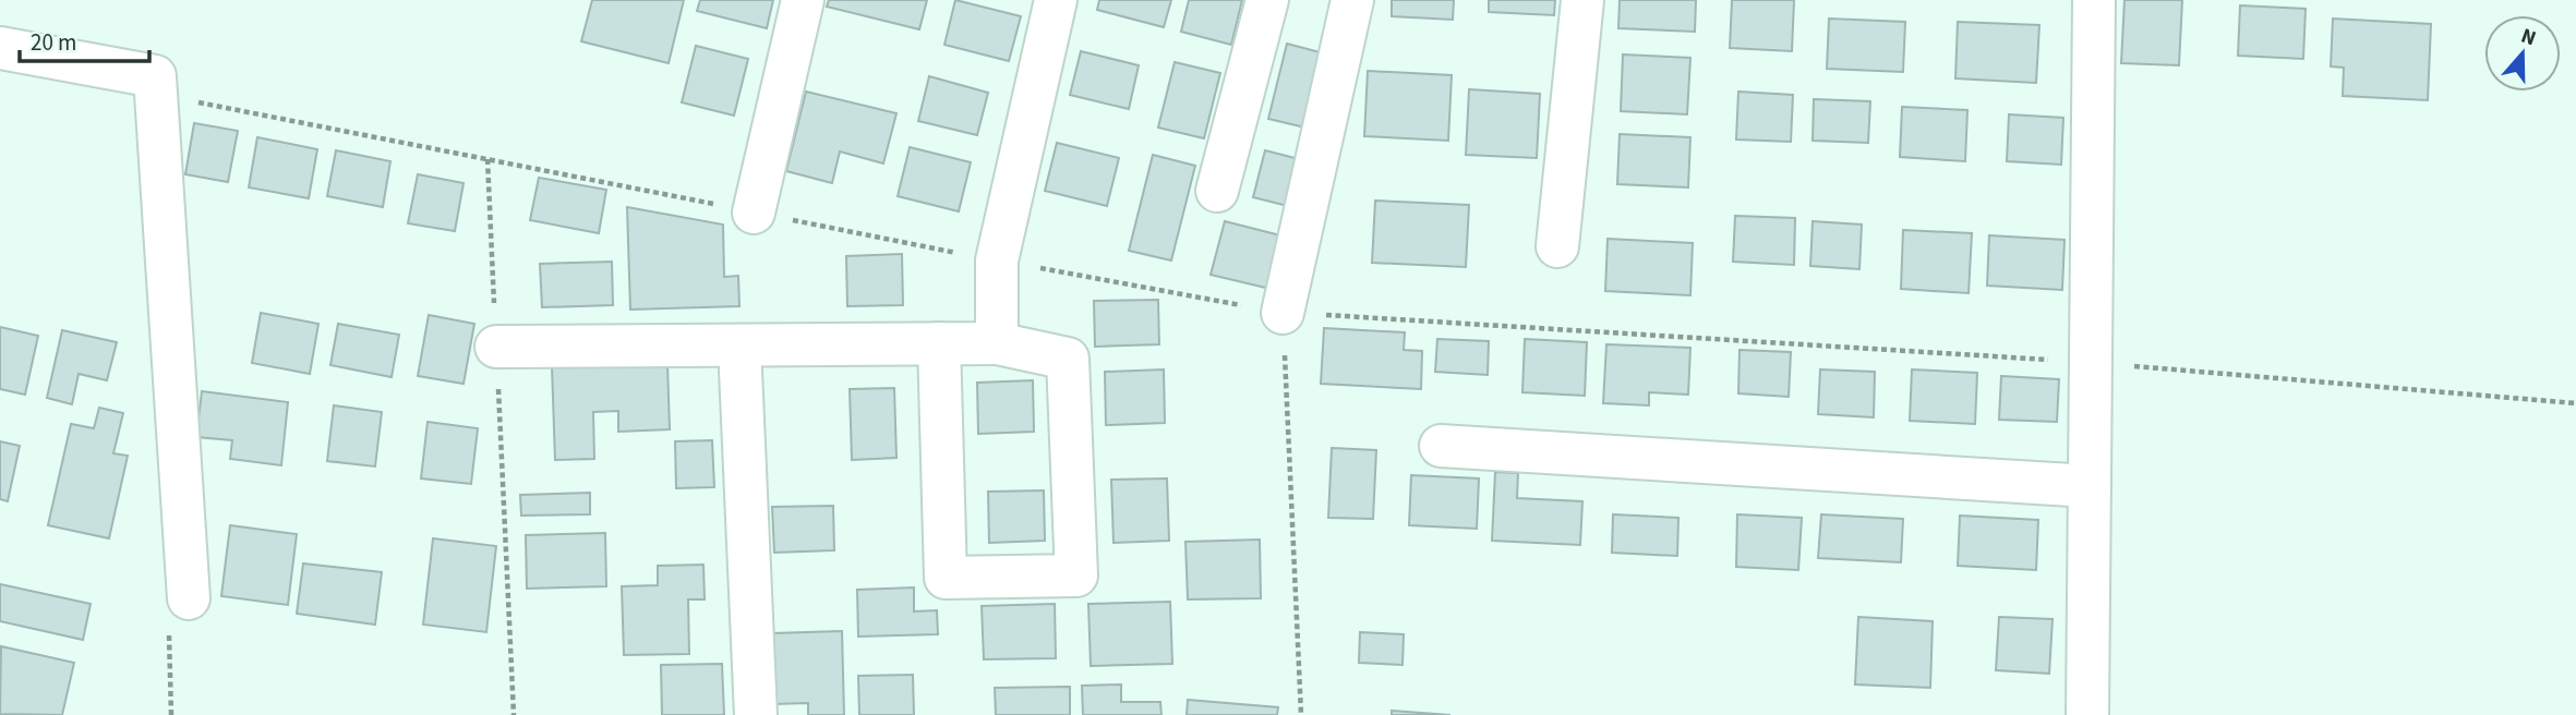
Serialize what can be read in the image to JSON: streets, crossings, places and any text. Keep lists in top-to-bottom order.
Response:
{
  "scale_bar": "20 m",
  "north": "top"
}
